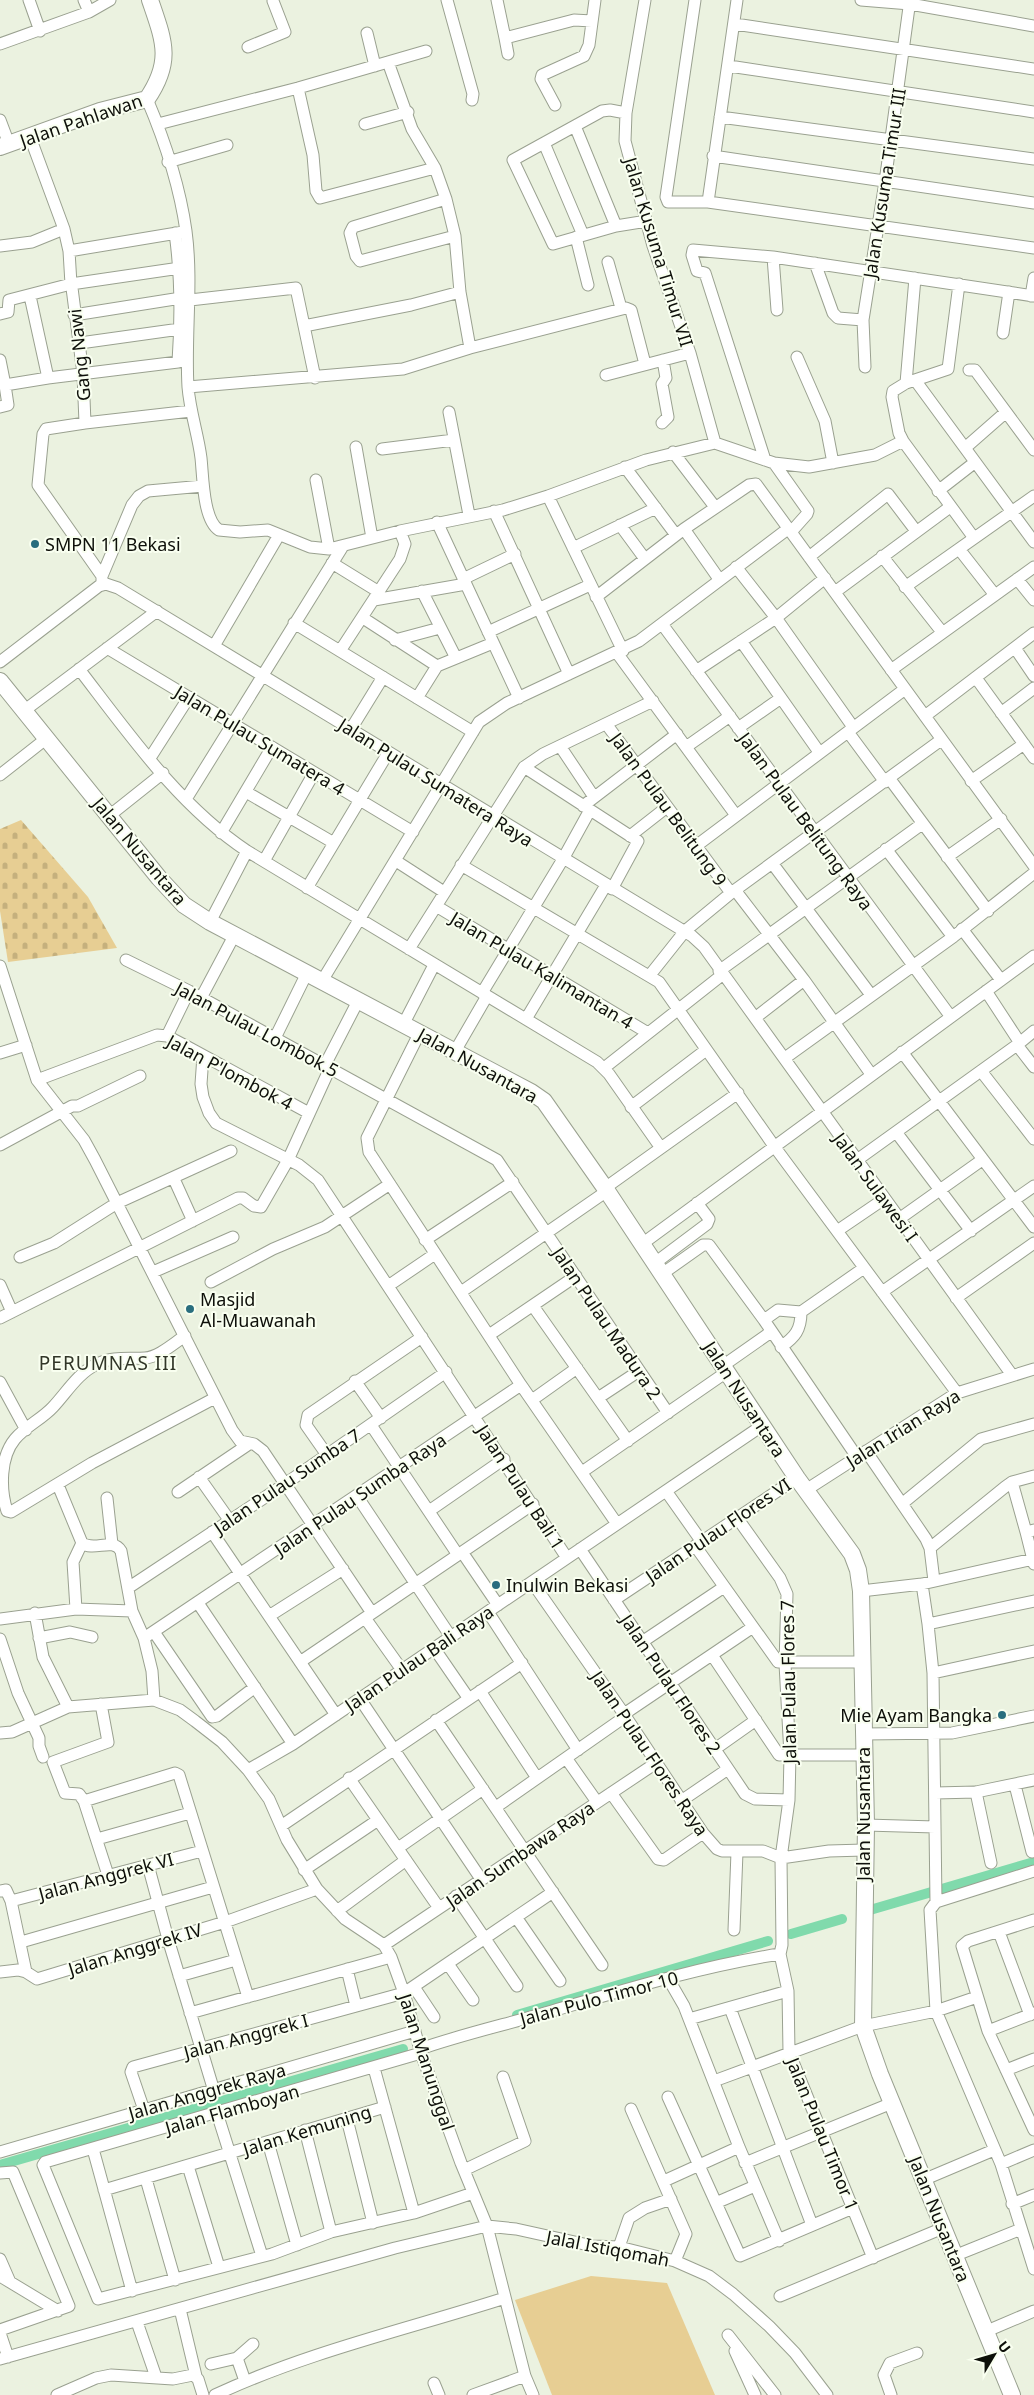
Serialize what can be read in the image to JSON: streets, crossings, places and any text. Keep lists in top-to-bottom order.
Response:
{
  "streets": {
    "street": [
      "Jalan Pahlawan",
      "Jalan Kusuma Timur III",
      "Jalan Kusuma Timur VII",
      "Gang Nawi",
      "Jalan Pulau Sumatera 4",
      "Jalan Pulau Sumatera Raya",
      "Jalan Pulau Belitung 9",
      "Jalan Pulau Belitung Raya",
      "Jalan Nusantara",
      "Jalan Pulau Kalimantan 4",
      "Jalan Pulau Lombok.5",
      "Jalan P'lombok 4",
      "Jalan Sulawesi I",
      "Jalan Pulau Madura 2",
      "Jalan Irian Raya",
      "Jalan Pulau Sumba 7",
      "Jalan Pulau Bali 1",
      "Jalan Pulau Sumba Raya",
      "Jalan Pulau Flores VI",
      "Jalan Pulau Bali Raya",
      "Jalan Pulau Flores 7",
      "Jalan Pulau Flores 2",
      "Jalan Pulau Flores Raya",
      "Jalan Sumbawa Raya",
      "Jalan Anggrek VI",
      "Jalan Anggrek IV",
      "Jalan Pulo Timor 10",
      "Jalan Anggrek I",
      "Jalan Manunggal",
      "Jalan Anggrek Raya",
      "Jalan Flamboyan",
      "Jalan Kemuning",
      "Jalan Pulau Timor 1",
      "Jalal Istiqomah"
    ]
  },
  "crossings": [
    ["Jalan Pahlawan", "Gang Nawi"],
    ["Jalan Pulau Sumatera Raya", "Jalan Sulawesi I"],
    ["Jalan Nusantara", "Jalan Irian Raya"],
    ["Jalan Nusantara", "Jalan Pulau Flores VI"],
    ["Jalan Nusantara", "Jalan Pulau Bali Raya"],
    ["Jalan Nusantara", "Jalan Pulau Flores Raya"],
    ["Jalan Pulau Lombok.5", "Jalan Pulau Madura 2"],
    ["Jalan P'lombok 4", "Jalan Pulau Bali 1"],
    ["Jalan Sulawesi I", "Jalan Irian Raya"],
    ["Jalan Irian Raya", "Jalan Pulau Flores VI"],
    ["Jalan Pulau Sumba 7", "Jalan Pulau Bali 1"],
    ["Jalan Pulau Bali 1", "Jalan Pulau Sumba Raya"],
    ["Jalan Pulau Bali 1", "Jalan Pulau Bali Raya"],
    ["Jalan Pulau Flores VI", "Jalan Pulau Flores 7"],
    ["Jalan Pulau Flores VI", "Jalan Pulau Flores 2"],
    ["Jalan Pulau Bali Raya", "Jalan Pulau Flores 2"],
    ["Jalan Pulau Bali Raya", "Jalan Pulau Flores Raya"],
    ["Jalan Pulau Bali Raya", "Jalan Manunggal"],
    ["Jalan Pulau Flores 7", "Jalan Pulau Flores 2"],
    ["Jalan Pulau Flores 7", "Jalan Pulau Flores Raya"],
    ["Jalan Pulau Flores 7", "Jalan Pulau Timor 1"],
    ["Jalan Pulau Flores 2", "Jalan Pulau Flores Raya"],
    ["Jalan Pulau Flores Raya", "Jalan Sumbawa Raya"],
    ["Jalan Pulau Flores Raya", "Jalan Pulau Timor 1"],
    ["Jalan Sumbawa Raya", "Jalan Manunggal"],
    ["Jalan Anggrek IV", "Jalan Manunggal"],
    ["Jalan Pulo Timor 10", "Jalan Manunggal"],
    ["Jalan Pulo Timor 10", "Jalan Anggrek Raya"],
    ["Jalan Pulo Timor 10", "Jalan Flamboyan"],
    ["Jalan Pulo Timor 10", "Jalan Pulau Timor 1"],
    ["Jalan Anggrek I", "Jalan Manunggal"],
    ["Jalan Anggrek I", "Jalan Anggrek Raya"],
    ["Jalan Manunggal", "Jalan Anggrek Raya"],
    ["Jalan Manunggal", "Jalan Flamboyan"],
    ["Jalan Manunggal", "Jalal Istiqomah"],
    ["Jalan Anggrek Raya", "Jalan Flamboyan"]
  ],
  "districts": ["PERUMNAS III"],
  "places": [
    "SMPN 11 Bekasi",
    "Masjid Al-Muawanah",
    "Inulwin Bekasi",
    "Mie Ayam Bangka"
  ],
  "north": "top right"
}
